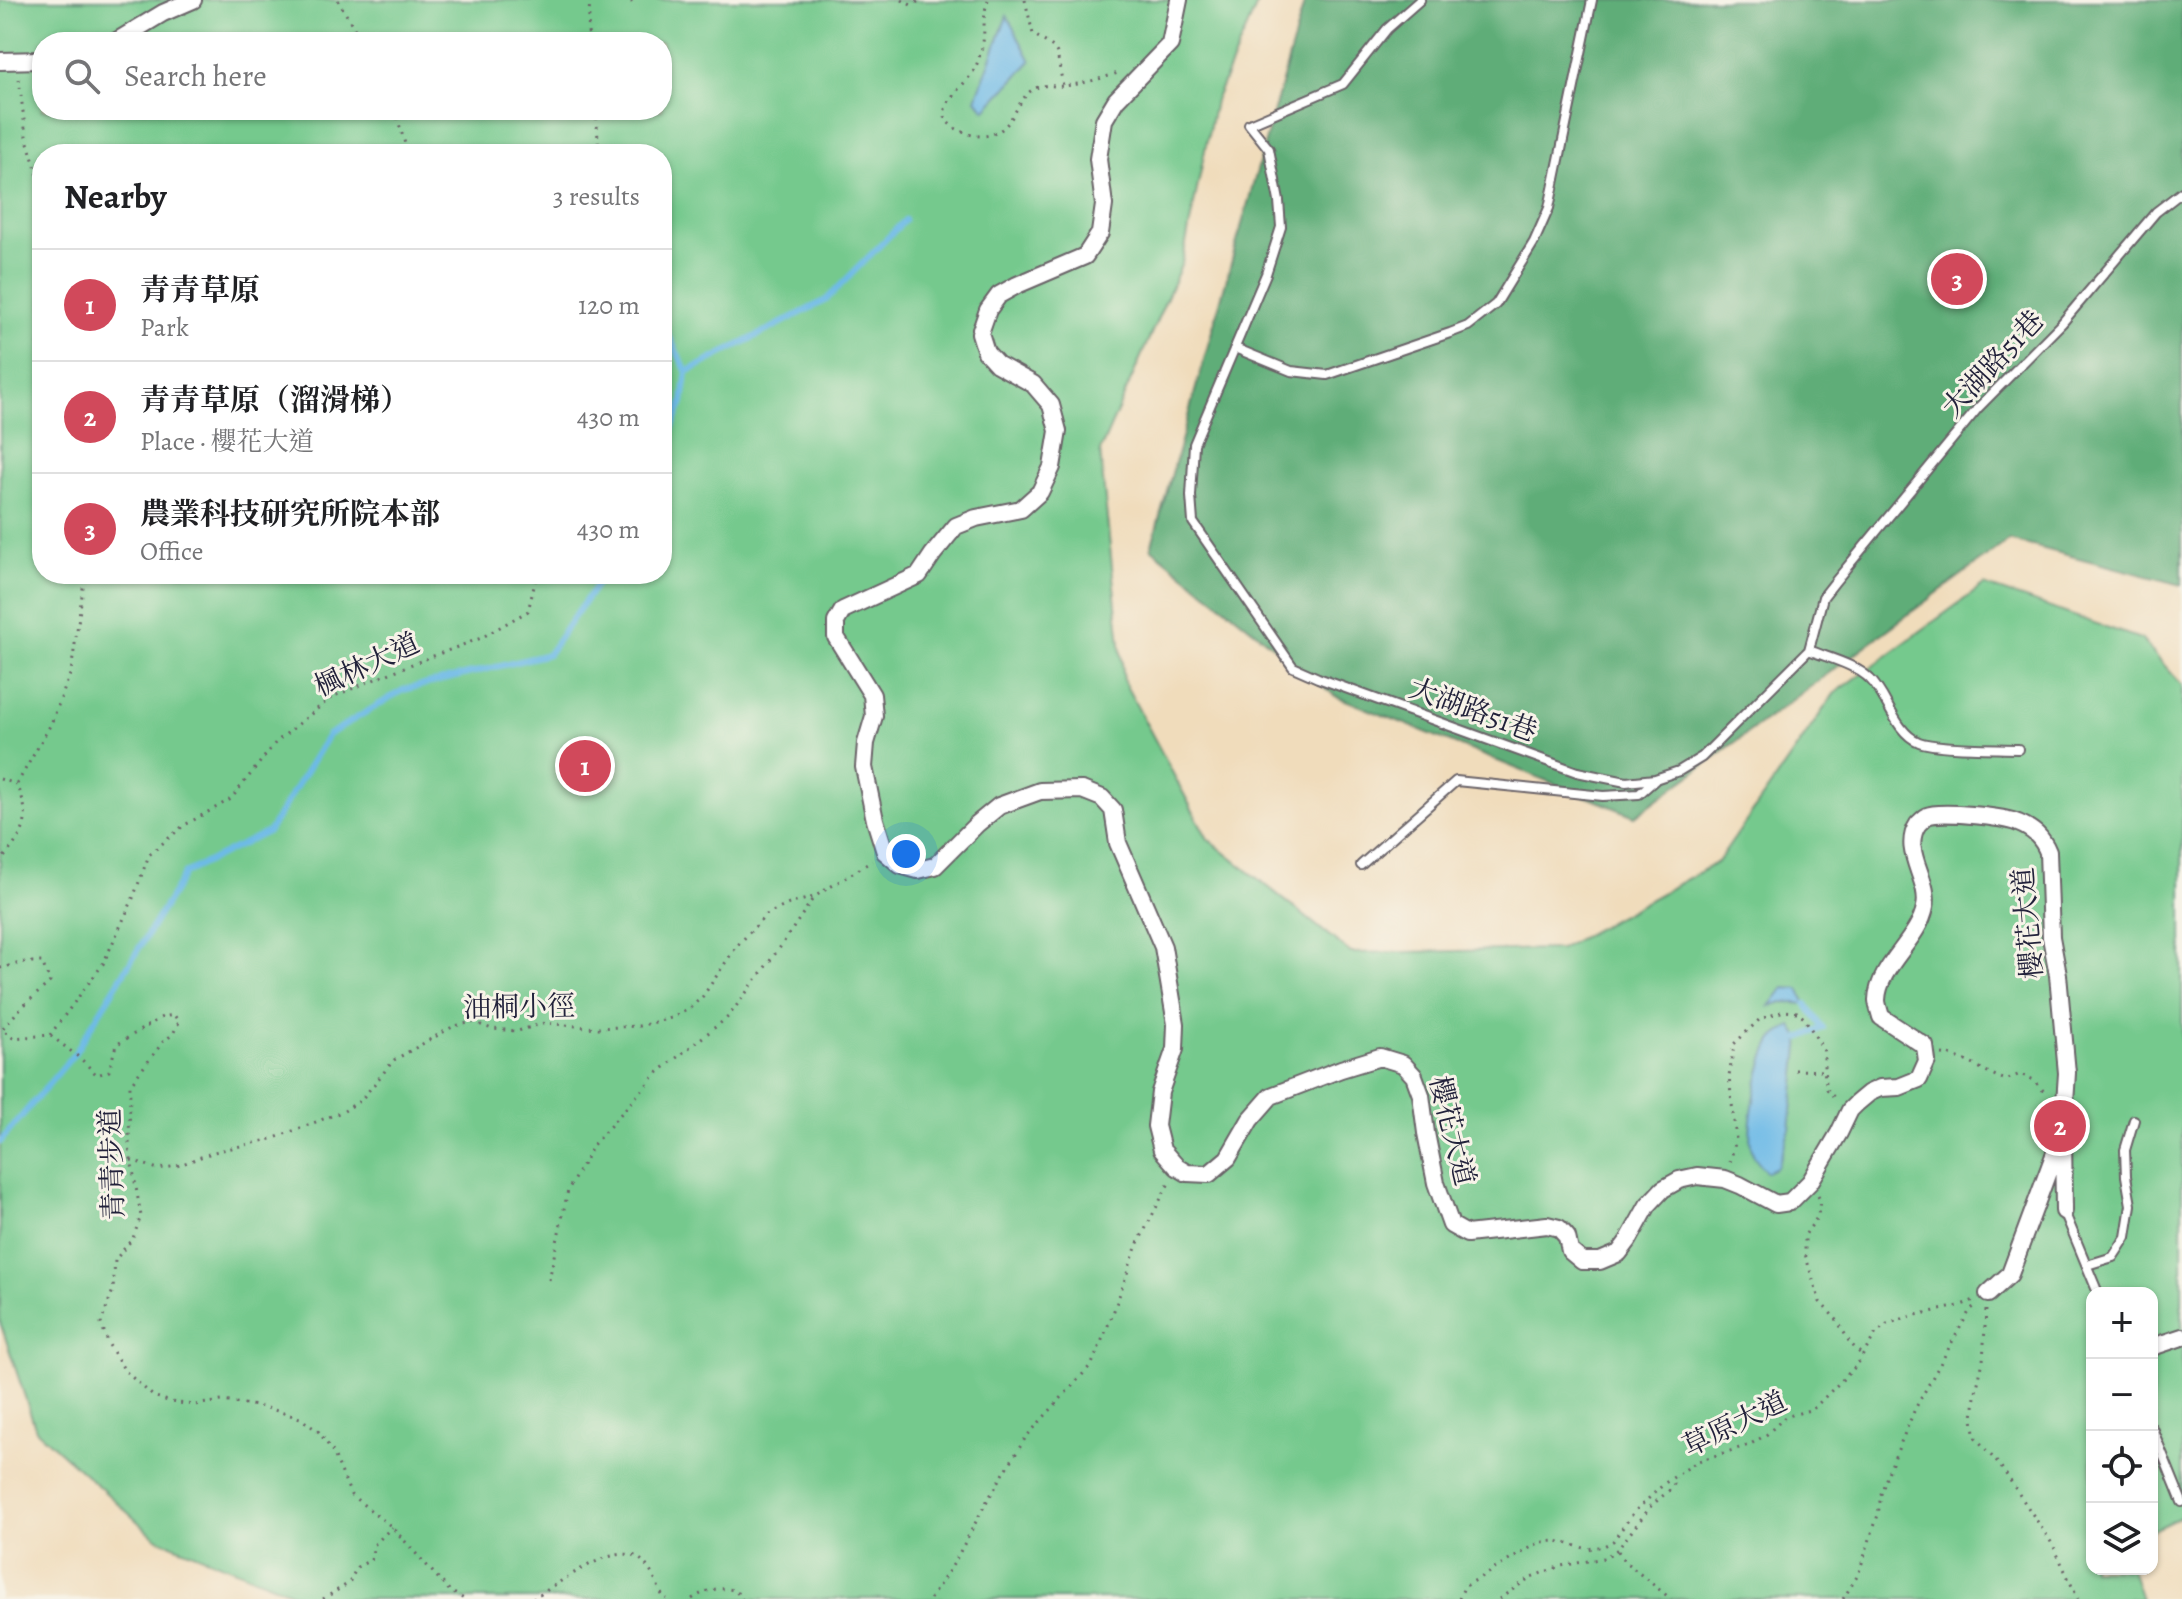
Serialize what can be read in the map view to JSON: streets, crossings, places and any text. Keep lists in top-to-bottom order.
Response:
{
  "streets": {
    "street": ["櫻花大道"],
    "lane": ["大湖路51巷"],
    "path": [
      "楓林大道",
      "油桐小徑",
      "青青步道",
      "草原大道"
    ]
  },
  "crossings": [
    ["楓林大道", "青青步道"],
    ["油桐小徑", "青青步道"]
  ],
  "page": {
    "search": "Search here",
    "heading": ["Nearby", "3 results"],
    "list": [
      {
        "mark": "1",
        "name": "青青草原",
        "note": "Park",
        "value": "120 m"
      },
      {
        "mark": "2",
        "name": "青青草原（溜滑梯）",
        "note": "Place · 櫻花大道",
        "value": "430 m"
      },
      {
        "mark": "3",
        "name": "農業科技研究所院本部",
        "note": "Office",
        "value": "430 m"
      }
    ],
    "pins": ["3", "1", "2"],
    "map_buttons": ["+", "−"]
  }
}
